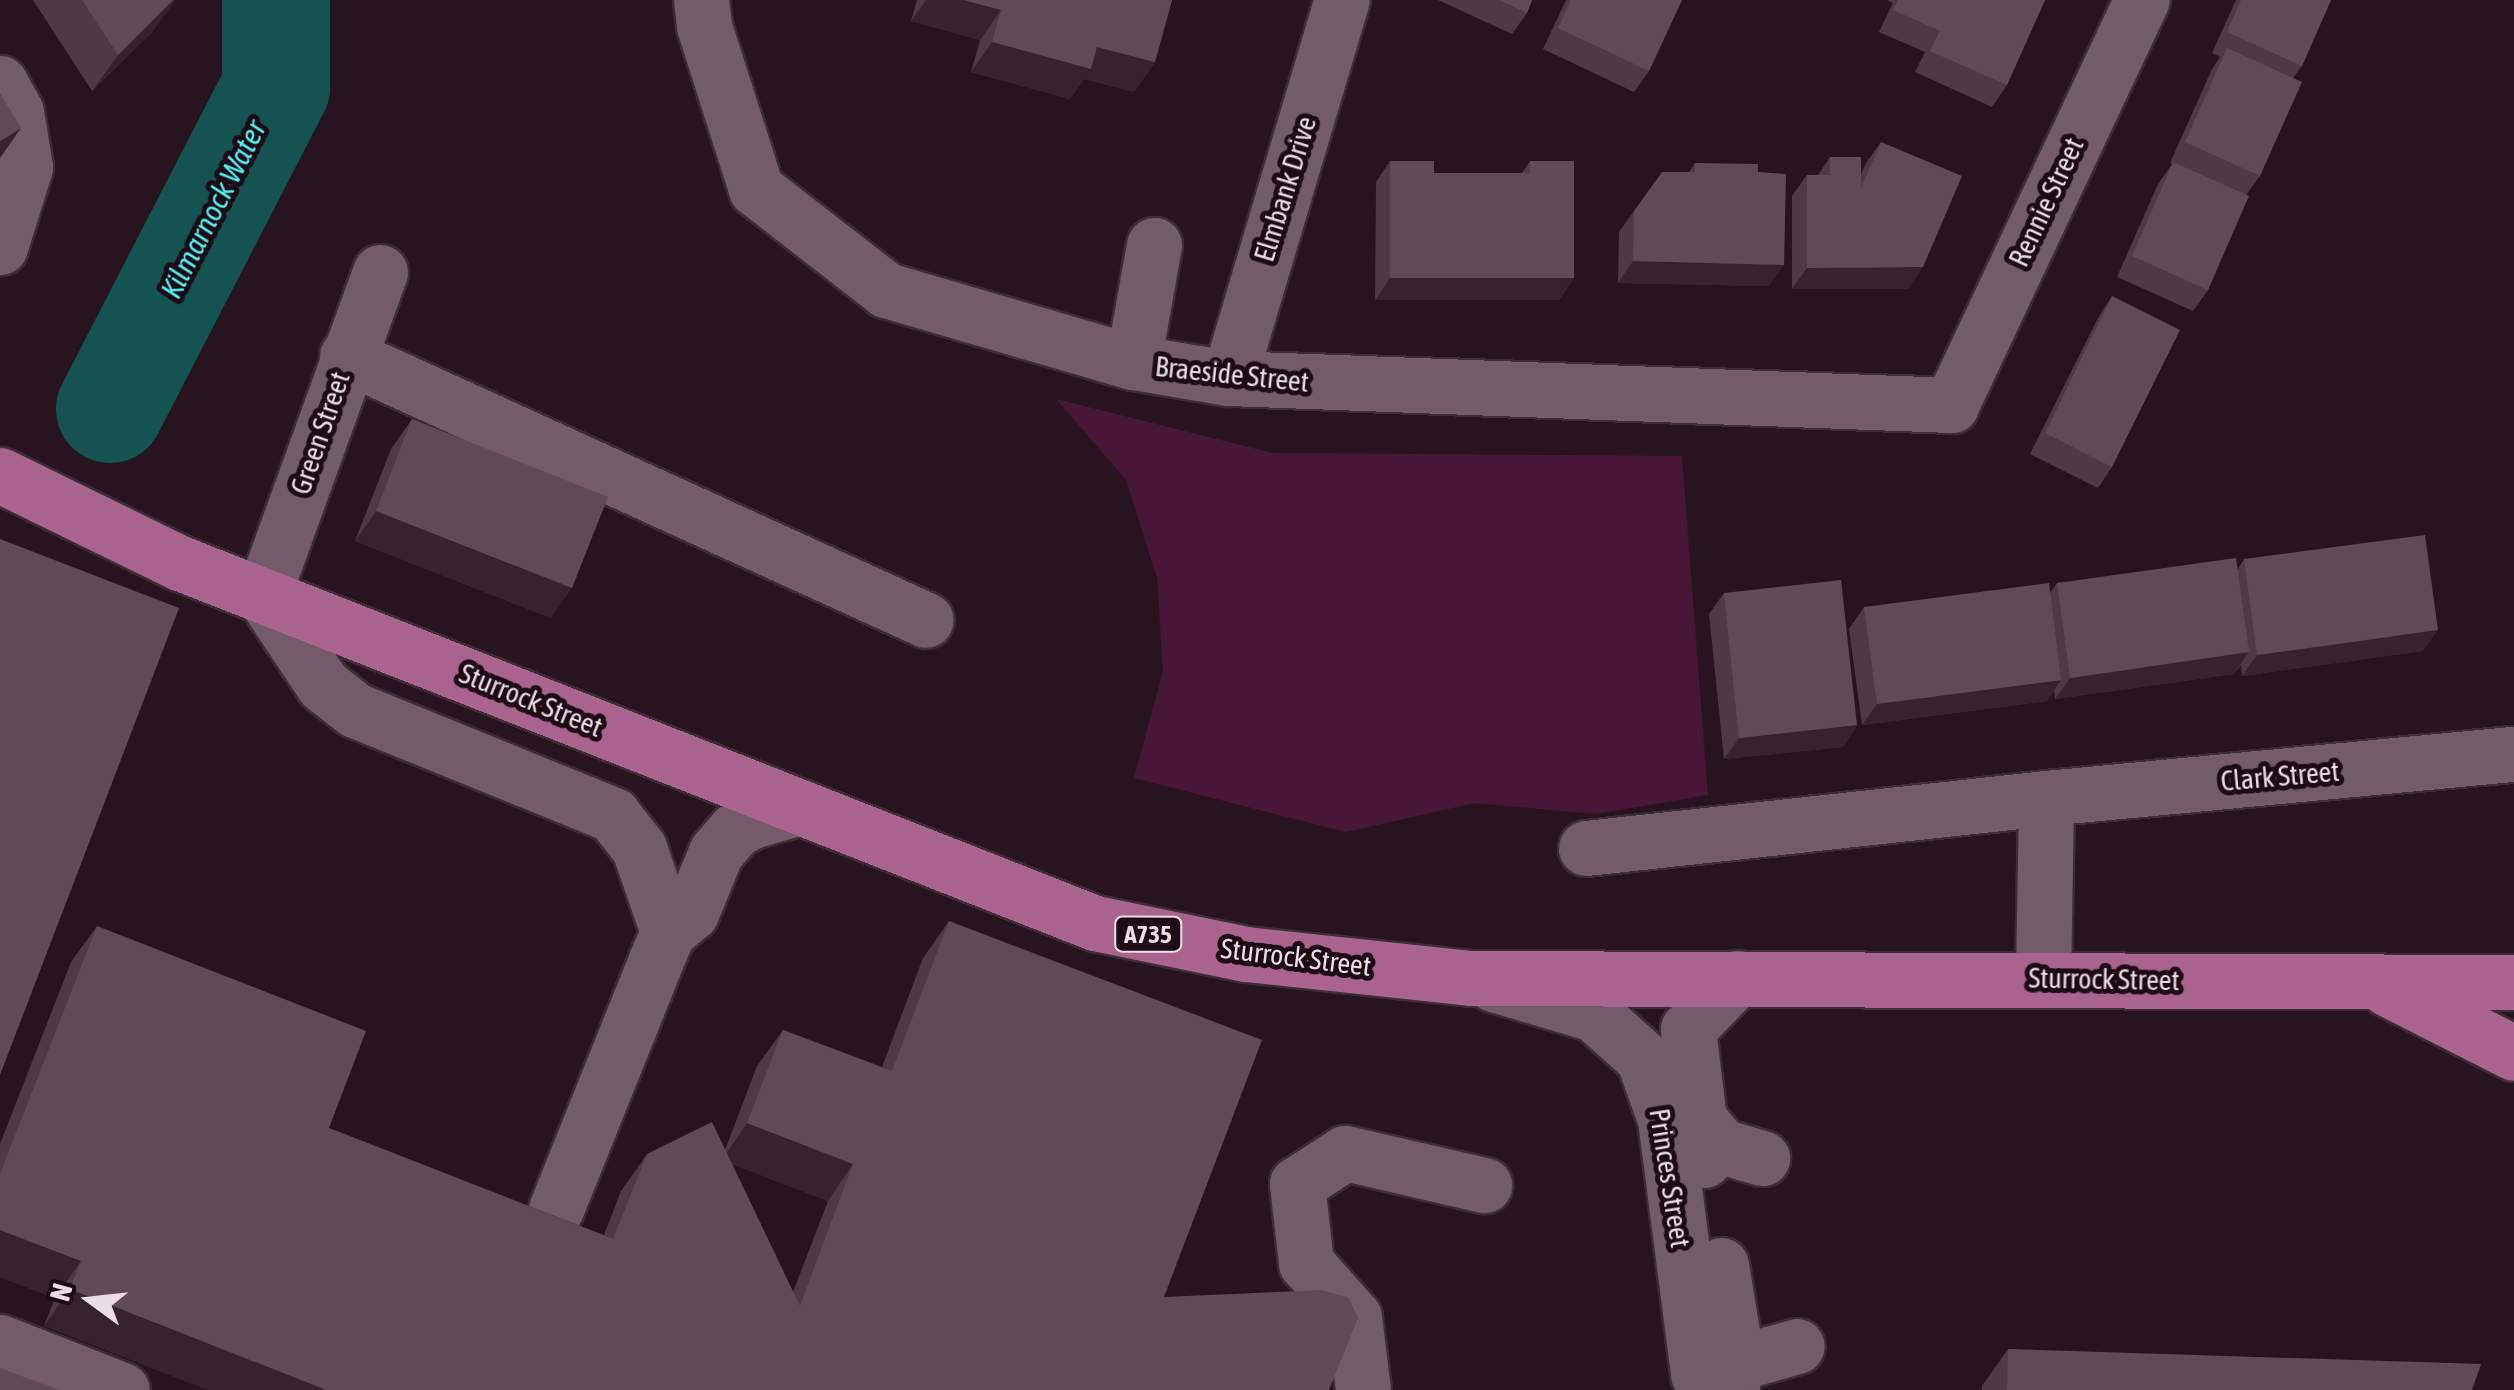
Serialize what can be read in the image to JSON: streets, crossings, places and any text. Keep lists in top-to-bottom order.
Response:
{
  "streets": {
    "main road": ["Sturrock Street", "A735"],
    "street": [
      "Elmbank Drive",
      "Rennie Street",
      "Braeside Street",
      "Green Street",
      "Clark Street",
      "Princes Street"
    ]
  },
  "crossings": [
    ["Elmbank Drive", "Braeside Street"],
    ["Rennie Street", "Braeside Street"],
    ["Green Street", "Sturrock Street"],
    ["Sturrock Street", "Princes Street"]
  ],
  "water": ["Kilmarnock Water"],
  "north": "left"
}
